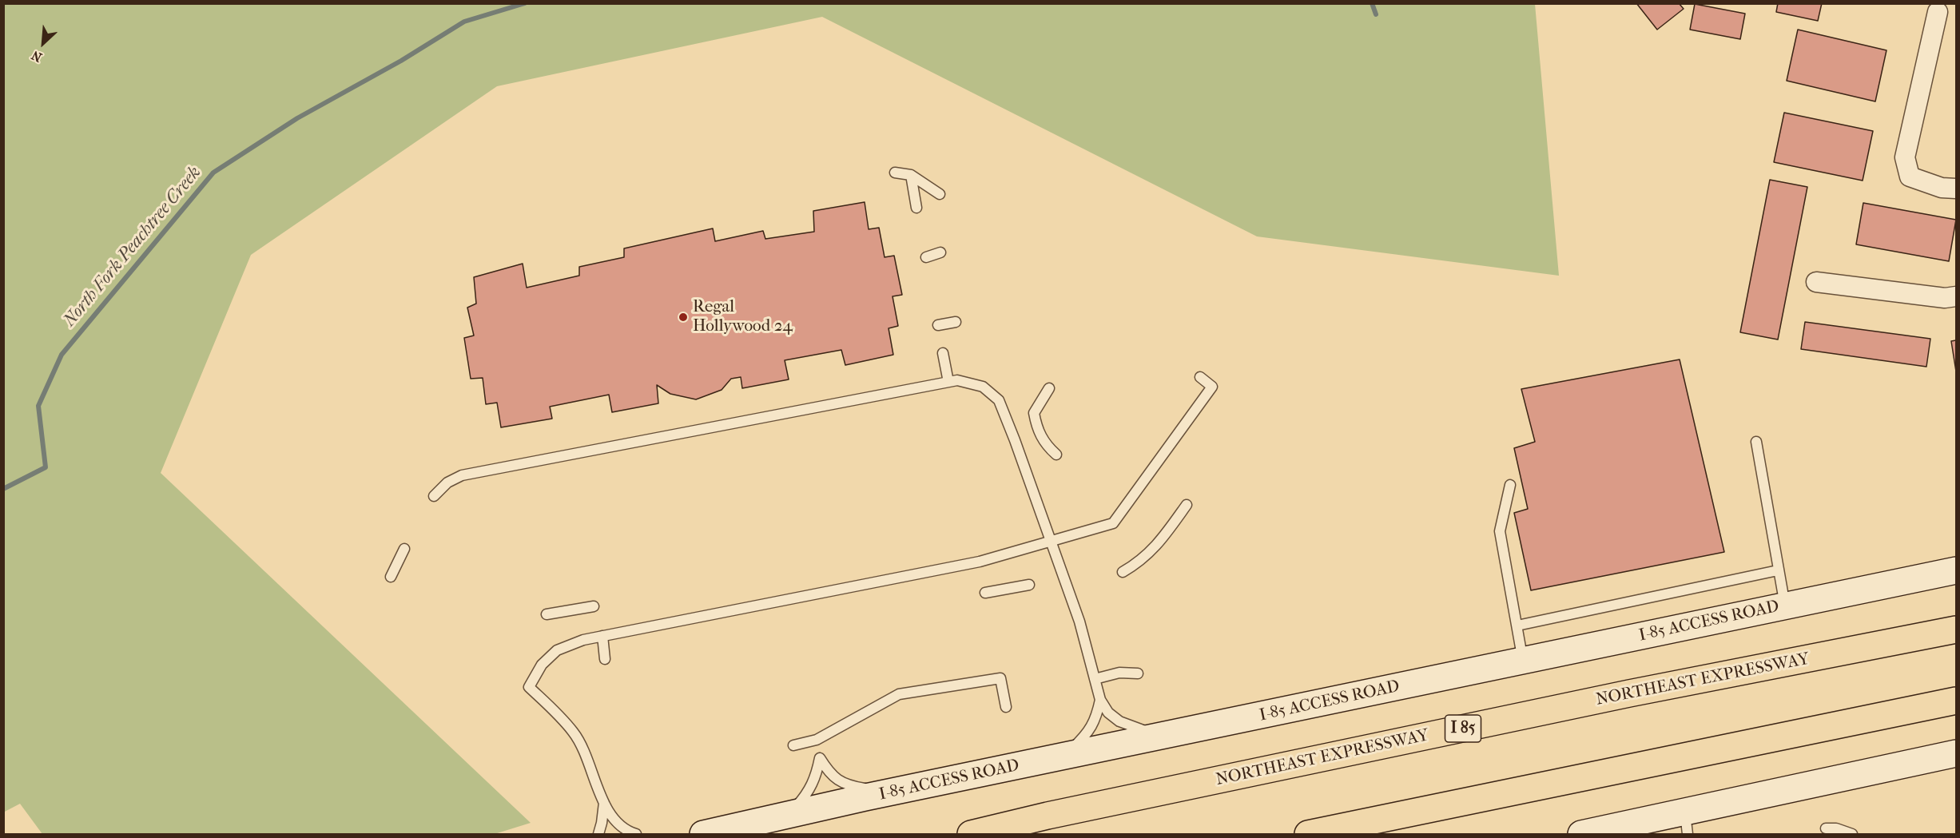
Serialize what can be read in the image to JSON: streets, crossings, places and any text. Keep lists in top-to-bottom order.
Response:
{
  "streets": {
    "highway": ["NORTHEAST EXPRESSWAY", "I 85"],
    "main road": ["I-85 ACCESS ROAD"]
  },
  "water": ["North Fork Peachtree Creek"],
  "places": ["Regal Hollywood 24"],
  "north": "bottom left"
}
